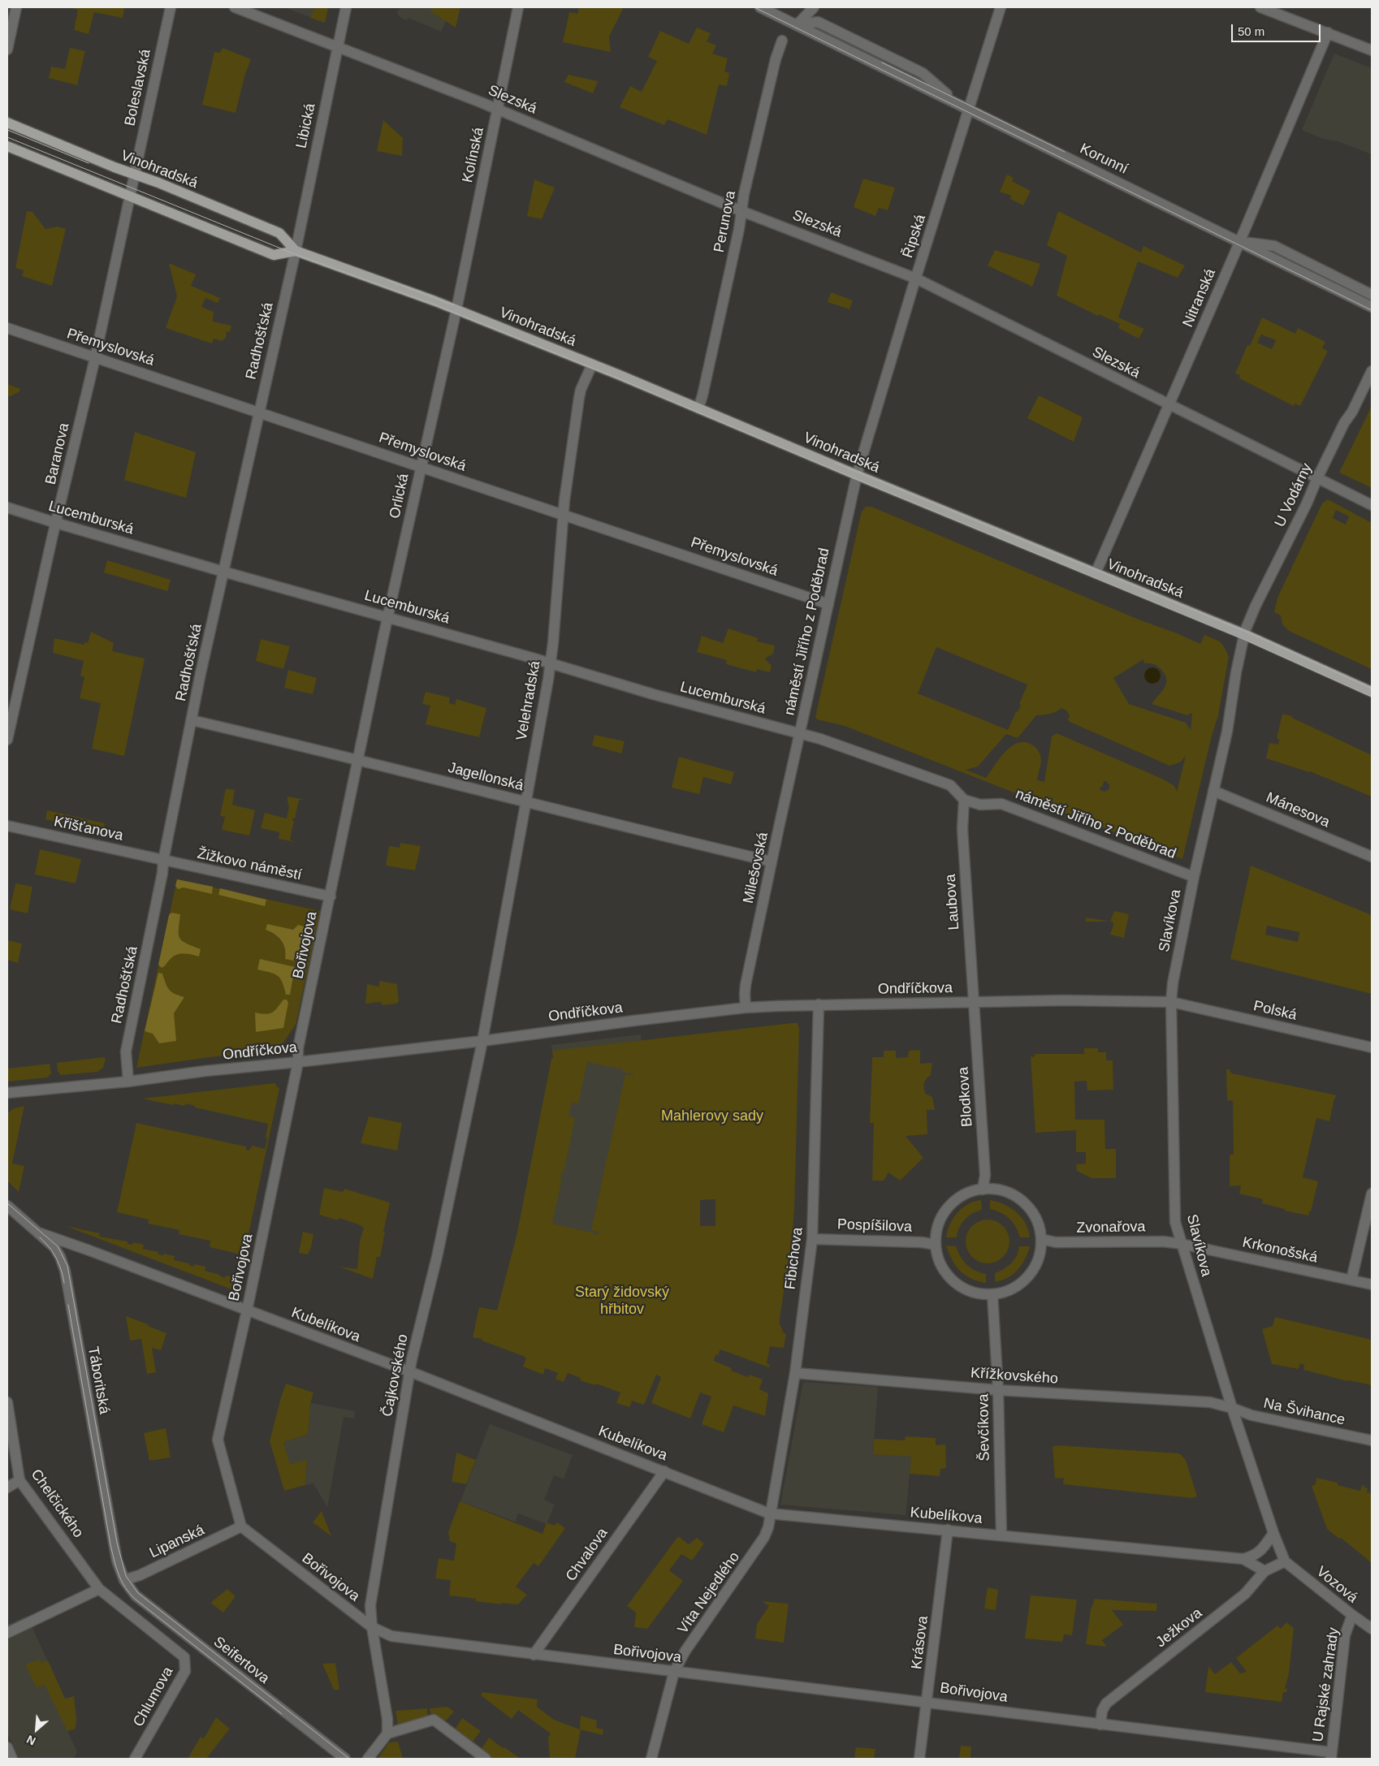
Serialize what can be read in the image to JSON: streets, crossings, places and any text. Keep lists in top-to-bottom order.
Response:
{
  "streets": {
    "main road": ["Vinohradská"],
    "street": [
      "Boleslavská",
      "Slezská",
      "Libická",
      "Kolínská",
      "Korunní",
      "Perunova",
      "Řipská",
      "Nitranská",
      "Radhošťská",
      "Přemyslovská",
      "Baranova",
      "U Vodárny",
      "Orlická",
      "Lucemburská",
      "náměstí Jiřího z Poděbrad",
      "Velehradská",
      "Jagellonská",
      "Mánesova",
      "Křišťanova",
      "Žižkovo náměstí",
      "Milešovská",
      "Laubova",
      "Slavíkova",
      "Bořivojova",
      "Ondříčkova",
      "Polská",
      "Blodkova",
      "Pospíšilova",
      "Zvonařova",
      "Krkonošská",
      "Fibichova",
      "Kubelíkova",
      "Čajkovského",
      "Křížkovského",
      "Táboritská",
      "Na Švihance",
      "Ševčíkova",
      "Chelčického",
      "Lipanská",
      "Chvalova",
      "Vozová",
      "Víta Nejedlého",
      "Ježkova",
      "Krásova",
      "Seifertova",
      "U Rajské zahrady",
      "Chlumova"
    ]
  },
  "crossings": [
    ["Boleslavská", "Vinohradská"],
    ["Boleslavská", "Baranova"],
    ["Slezská", "Libická"],
    ["Slezská", "Kolínská"],
    ["Slezská", "Perunova"],
    ["Slezská", "Řipská"],
    ["Slezská", "Nitranská"],
    ["Slezská", "U Vodárny"],
    ["Libická", "Vinohradská"],
    ["Libická", "Radhošťská"],
    ["Kolínská", "Vinohradská"],
    ["Kolínská", "Orlická"],
    ["Korunní", "Řipská"],
    ["Korunní", "Nitranská"],
    ["Vinohradská", "Perunova"],
    ["Vinohradská", "Řipská"],
    ["Vinohradská", "Nitranská"],
    ["Vinohradská", "Radhošťská"],
    ["Vinohradská", "Baranova"],
    ["Vinohradská", "U Vodárny"],
    ["Vinohradská", "Orlická"],
    ["Vinohradská", "náměstí Jiřího z Poděbrad"],
    ["Vinohradská", "Velehradská"],
    ["Řipská", "náměstí Jiřího z Poděbrad"],
    ["Radhošťská", "Přemyslovská"],
    ["Radhošťská", "Lucemburská"],
    ["Radhošťská", "Jagellonská"],
    ["Radhošťská", "Křišťanova"],
    ["Radhošťská", "Žižkovo náměstí"],
    ["Radhošťská", "Ondříčkova"],
    ["Přemyslovská", "Baranova"],
    ["Přemyslovská", "Orlická"],
    ["Přemyslovská", "náměstí Jiřího z Poděbrad"],
    ["Přemyslovská", "Velehradská"],
    ["Baranova", "Lucemburská"],
    ["Orlická", "Lucemburská"],
    ["Orlická", "Bořivojova"],
    ["Lucemburská", "náměstí Jiřího z Poděbrad"],
    ["Lucemburská", "Velehradská"],
    ["Lucemburská", "Milešovská"],
    ["Lucemburská", "Bořivojova"],
    ["náměstí Jiřího z Poděbrad", "Milešovská"],
    ["náměstí Jiřího z Poděbrad", "Laubova"],
    ["náměstí Jiřího z Poděbrad", "Slavíkova"],
    ["Velehradská", "Jagellonská"],
    ["Velehradská", "Ondříčkova"],
    ["Velehradská", "Čajkovského"],
    ["Jagellonská", "Milešovská"],
    ["Jagellonská", "Bořivojova"],
    ["Křišťanova", "Žižkovo náměstí"],
    ["Žižkovo náměstí", "Bořivojova"],
    ["Milešovská", "Ondříčkova"],
    ["Laubova", "Ondříčkova"],
    ["Laubova", "Blodkova"],
    ["Slavíkova", "Ondříčkova"],
    ["Slavíkova", "Polská"],
    ["Slavíkova", "Zvonařova"],
    ["Slavíkova", "Krkonošská"],
    ["Slavíkova", "Křížkovského"],
    ["Slavíkova", "Na Švihance"],
    ["Slavíkova", "Vozová"],
    ["Slavíkova", "Ježkova"],
    ["Bořivojova", "Ondříčkova"],
    ["Bořivojova", "Kubelíkova"],
    ["Bořivojova", "Čajkovského"],
    ["Bořivojova", "Lipanská"],
    ["Bořivojova", "Chvalova"],
    ["Bořivojova", "Víta Nejedlého"],
    ["Bořivojova", "Ježkova"],
    ["Bořivojova", "Krásova"],
    ["Bořivojova", "U Rajské zahrady"],
    ["Ondříčkova", "Polská"],
    ["Ondříčkova", "Blodkova"],
    ["Ondříčkova", "Fibichova"],
    ["Ondříčkova", "Čajkovského"],
    ["Blodkova", "Pospíšilova"],
    ["Blodkova", "Zvonařova"],
    ["Blodkova", "Ševčíkova"],
    ["Pospíšilova", "Zvonařova"],
    ["Pospíšilova", "Fibichova"],
    ["Pospíšilova", "Ševčíkova"],
    ["Zvonařova", "Krkonošská"],
    ["Zvonařova", "Ševčíkova"],
    ["Fibichova", "Kubelíkova"],
    ["Fibichova", "Křížkovského"],
    ["Fibichova", "Víta Nejedlého"],
    ["Kubelíkova", "Čajkovského"],
    ["Kubelíkova", "Táboritská"],
    ["Kubelíkova", "Ševčíkova"],
    ["Kubelíkova", "Chvalova"],
    ["Kubelíkova", "Víta Nejedlého"],
    ["Kubelíkova", "Ježkova"],
    ["Kubelíkova", "Krásova"],
    ["Křížkovského", "Na Švihance"],
    ["Křížkovského", "Ševčíkova"],
    ["Táboritská", "Lipanská"],
    ["Táboritská", "Seifertova"],
    ["Chelčického", "Chlumova"],
    ["Lipanská", "Seifertova"],
    ["Vozová", "Ježkova"],
    ["Vozová", "U Rajské zahrady"]
  ],
  "parks": ["Mahlerovy sady", "Starý židovský hřbitov"],
  "scale_bar": "50 m",
  "north": "bottom left"
}
